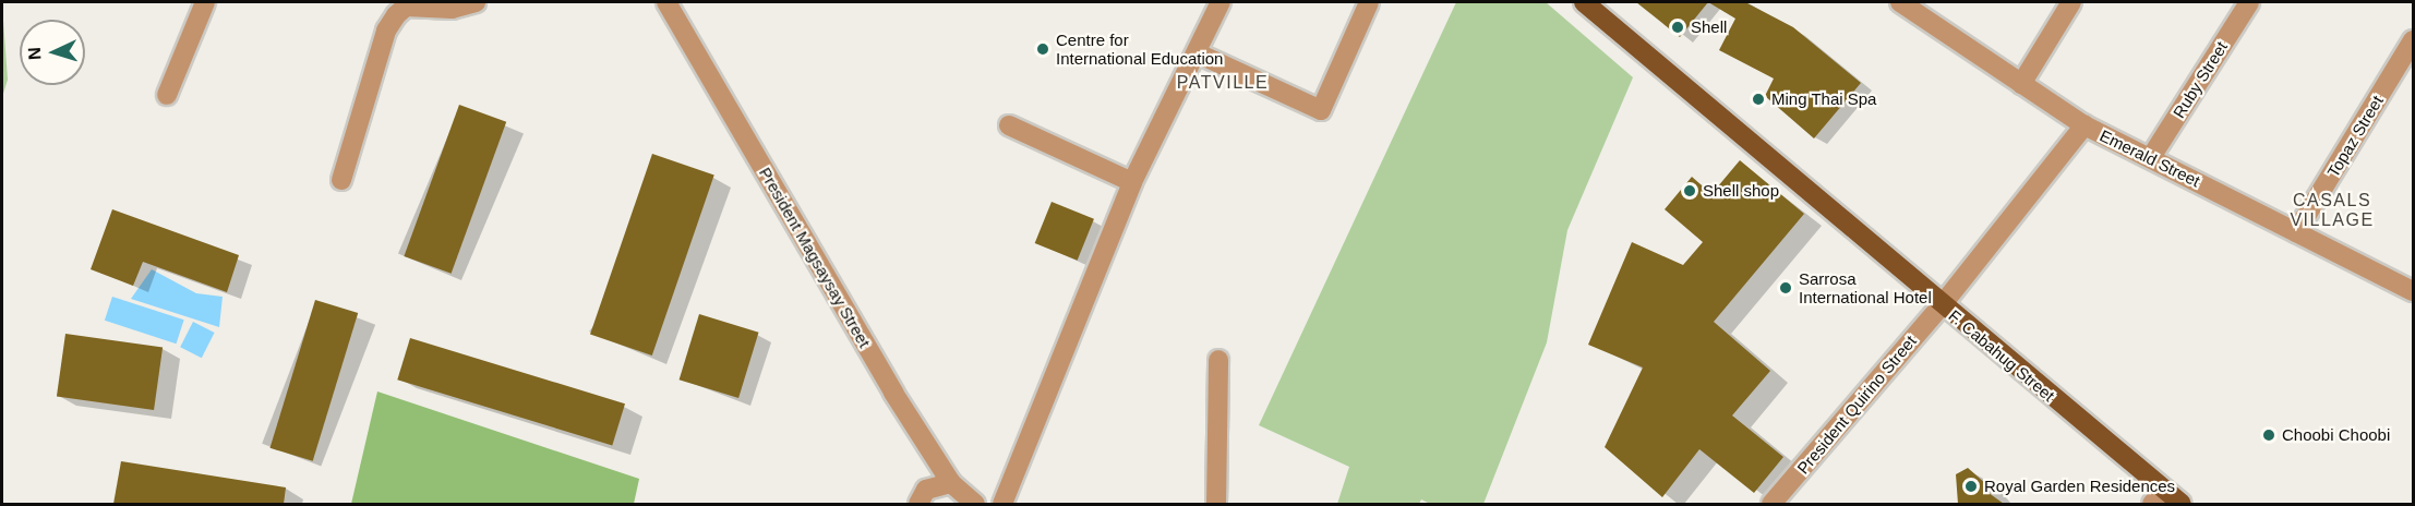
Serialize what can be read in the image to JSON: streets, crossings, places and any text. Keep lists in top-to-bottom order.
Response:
{
  "streets": {
    "main road": ["F. Cabahug Street"],
    "street": [
      "Ruby Street",
      "Topaz Street",
      "Emerald Street",
      "President Magsaysay Street",
      "President Quirino Street"
    ]
  },
  "crossings": [
    ["Ruby Street", "Emerald Street"],
    ["Topaz Street", "Emerald Street"],
    ["Emerald Street", "President Quirino Street"],
    ["F. Cabahug Street", "President Quirino Street"]
  ],
  "districts": ["PATVILLE", "CASALS VILLAGE"],
  "places": [
    "Shell",
    "Centre for International Education",
    "Ming Thai Spa",
    "Shell shop",
    "Sarrosa International Hotel",
    "Choobi Choobi",
    "Royal Garden Residences"
  ],
  "north": "left"
}
